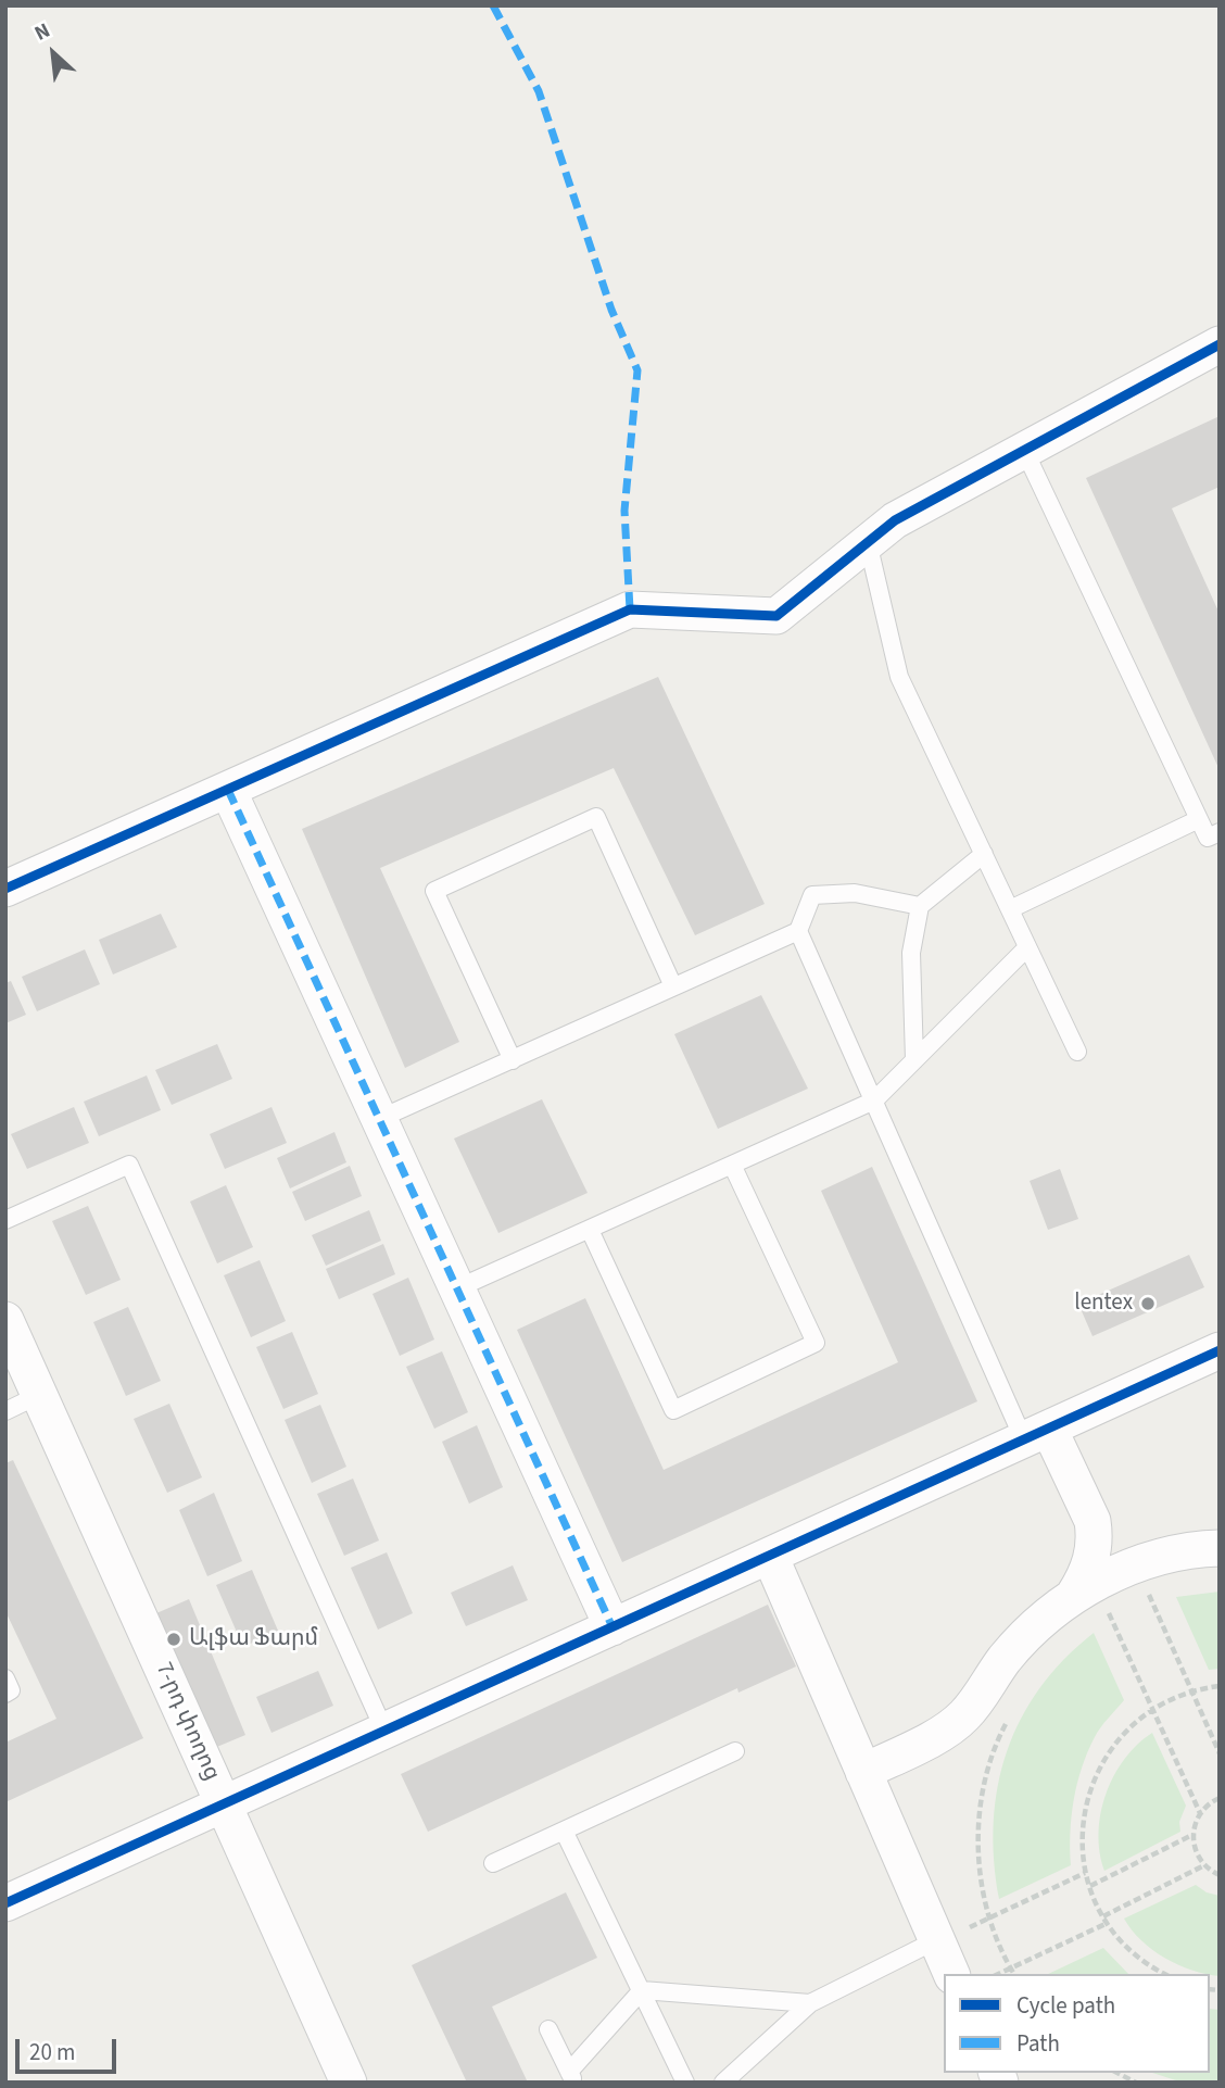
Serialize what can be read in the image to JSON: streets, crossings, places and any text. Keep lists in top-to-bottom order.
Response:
{
  "streets": {
    "street": ["7-րդ փողոց"]
  },
  "places": ["lentex", "Ալֆա Ֆարմ"],
  "legend": ["Cycle path", "Path"],
  "scale_bar": "20 m",
  "north": "top left"
}
